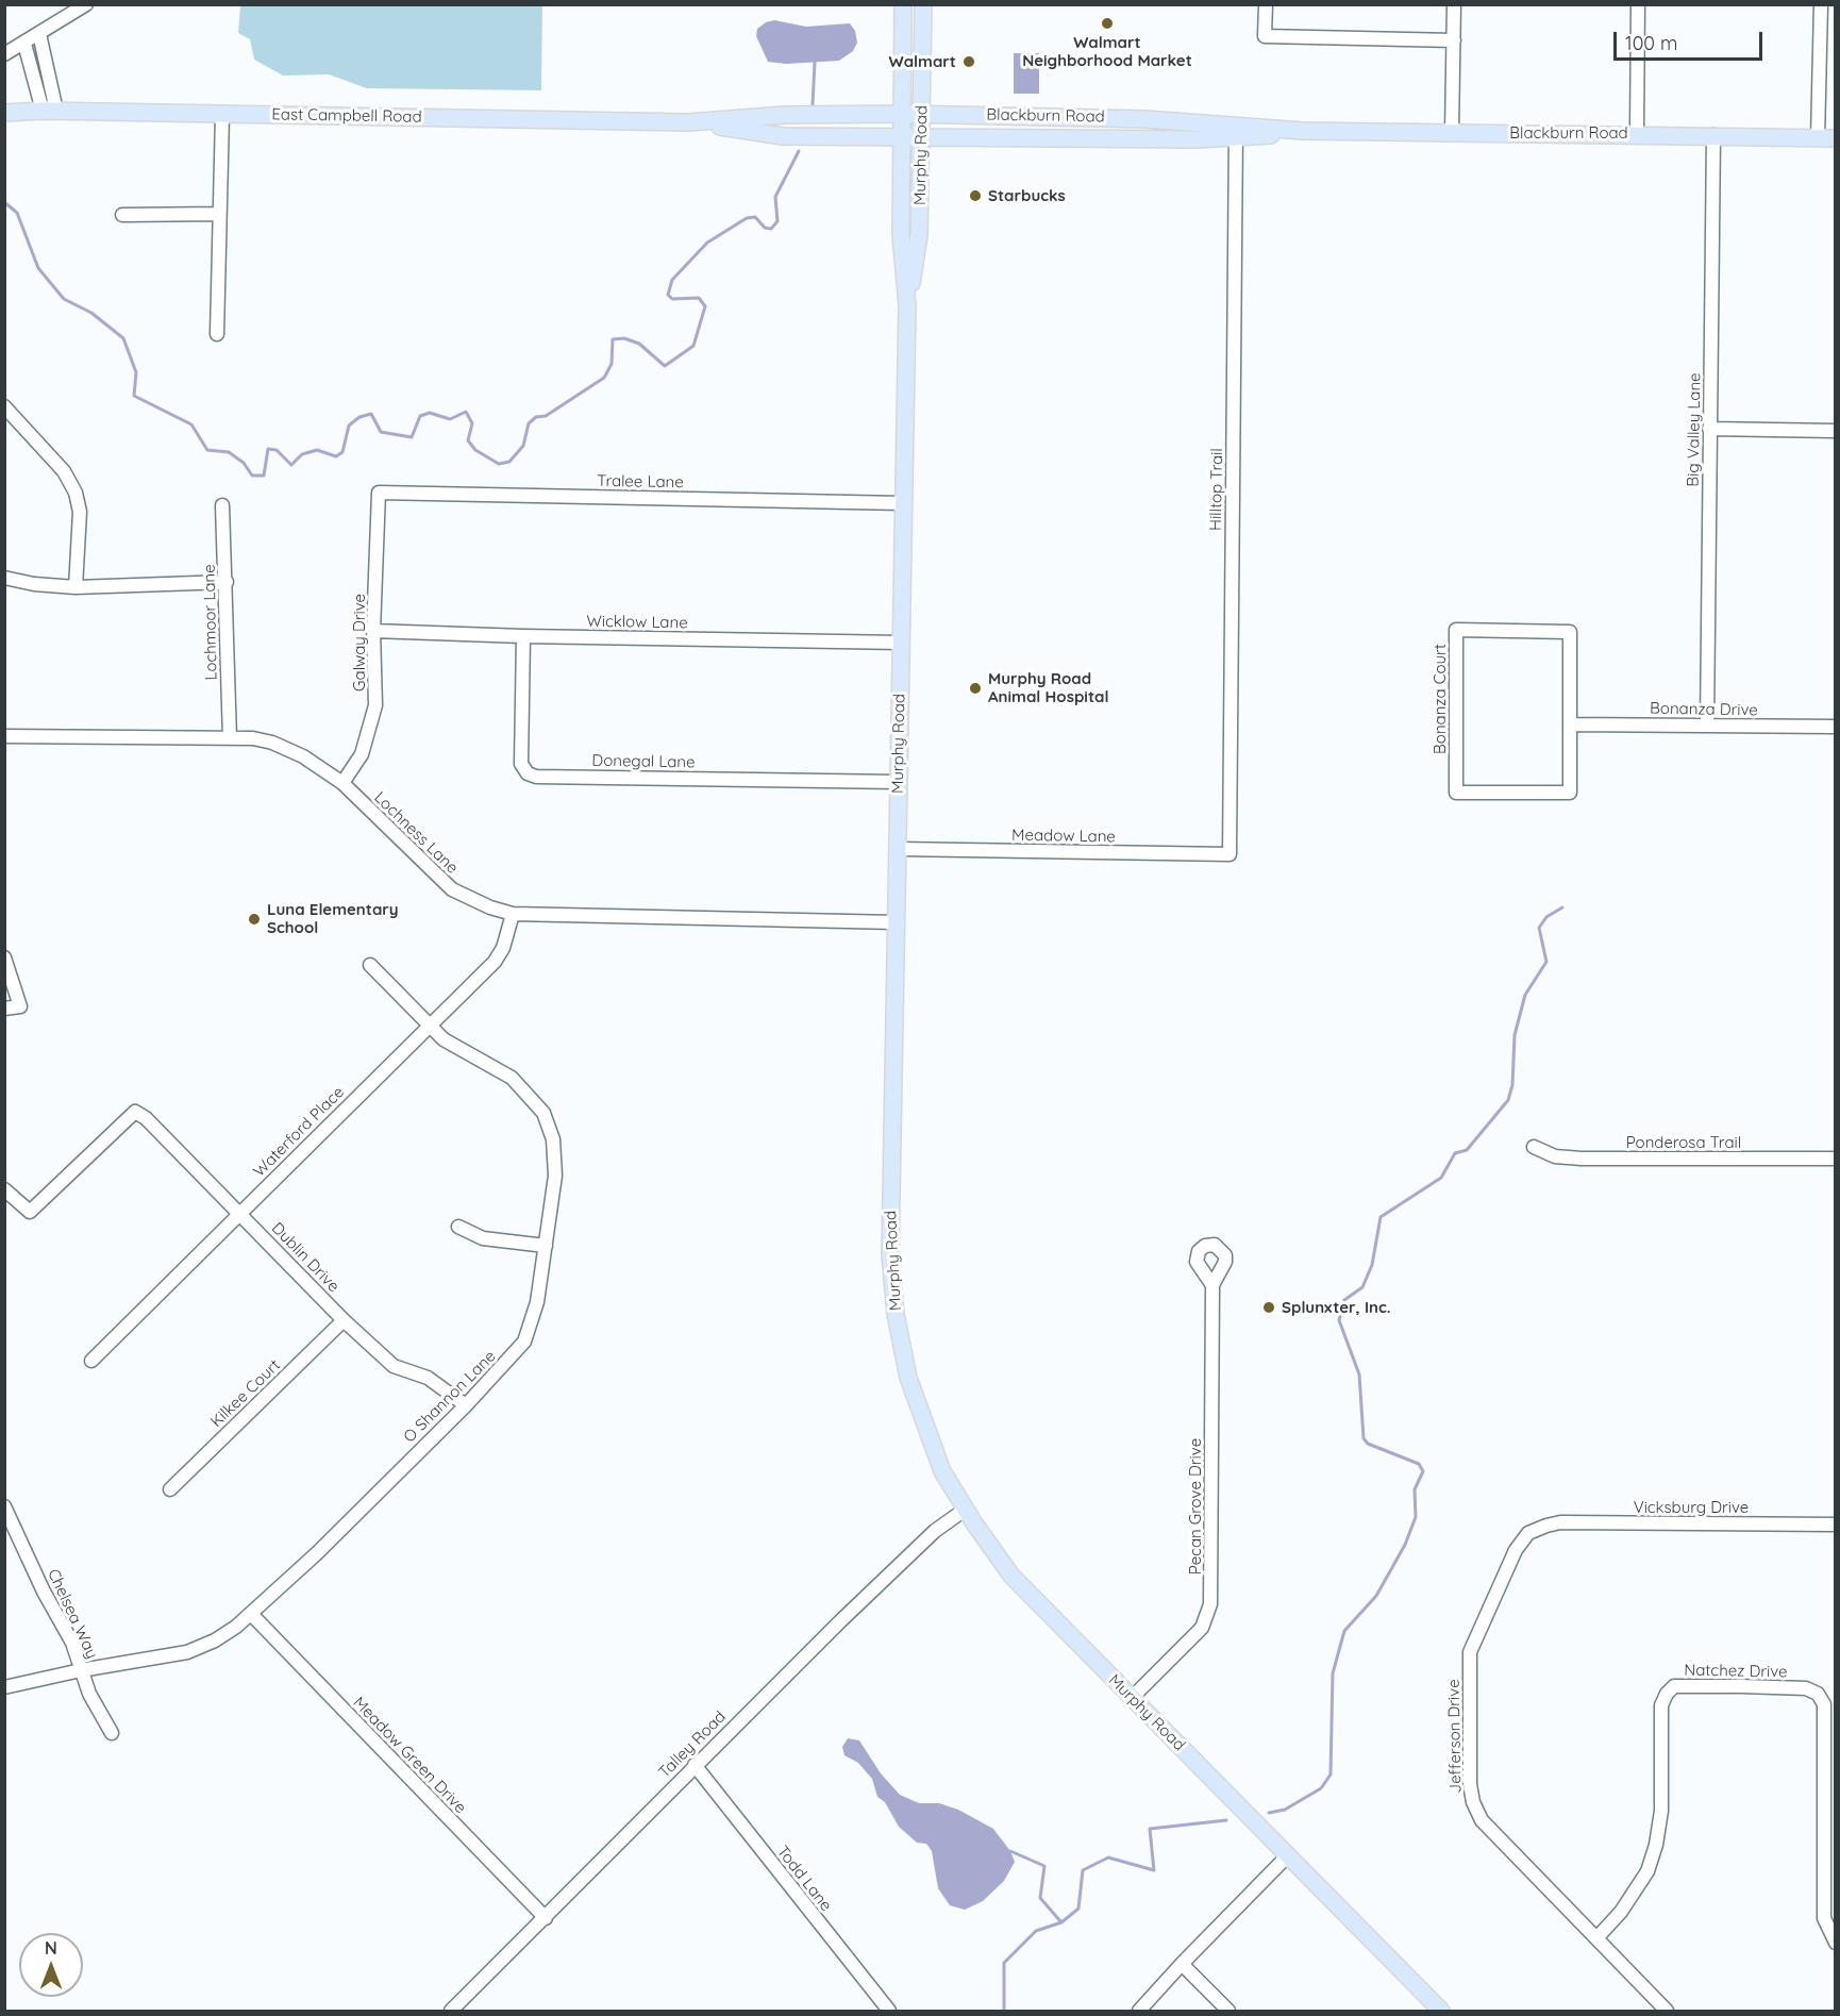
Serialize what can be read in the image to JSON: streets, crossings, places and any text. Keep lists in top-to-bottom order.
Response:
{
  "streets": {
    "main road": ["East Campbell Road", "Blackburn Road", "Murphy Road"],
    "street": [
      "Big Valley Lane",
      "Tralee Lane",
      "Hilltop Trail",
      "Lochmoor Lane",
      "Wicklow Lane",
      "Galway Drive",
      "Bonanza Court",
      "Bonanza Drive",
      "Donegal Lane",
      "Lochness Lane",
      "Meadow Lane",
      "Waterford Place",
      "Ponderosa Trail",
      "Dublin Drive",
      "Kilkee Court",
      "O Shannon Lane",
      "Pecan Grove Drive",
      "Vicksburg Drive",
      "Chelsea Way",
      "Natchez Drive",
      "Jefferson Drive",
      "Talley Road",
      "Meadow Green Drive",
      "Todd Lane"
    ]
  },
  "crossings": [
    ["East Campbell Road", "Blackburn Road"],
    ["East Campbell Road", "Murphy Road"],
    ["Blackburn Road", "Murphy Road"],
    ["Blackburn Road", "Big Valley Lane"],
    ["Blackburn Road", "Hilltop Trail"],
    ["Murphy Road", "Tralee Lane"],
    ["Murphy Road", "Wicklow Lane"],
    ["Murphy Road", "Donegal Lane"],
    ["Murphy Road", "Lochness Lane"],
    ["Murphy Road", "Meadow Lane"],
    ["Murphy Road", "Pecan Grove Drive"],
    ["Murphy Road", "Talley Road"],
    ["Big Valley Lane", "Bonanza Drive"],
    ["Tralee Lane", "Galway Drive"],
    ["Hilltop Trail", "Meadow Lane"],
    ["Lochmoor Lane", "Lochness Lane"],
    ["Wicklow Lane", "Galway Drive"],
    ["Wicklow Lane", "Donegal Lane"],
    ["Galway Drive", "Lochness Lane"],
    ["Bonanza Court", "Bonanza Drive"],
    ["Lochness Lane", "Waterford Place"],
    ["Waterford Place", "Dublin Drive"],
    ["Waterford Place", "O Shannon Lane"],
    ["Dublin Drive", "Kilkee Court"],
    ["Dublin Drive", "O Shannon Lane"],
    ["O Shannon Lane", "Chelsea Way"],
    ["O Shannon Lane", "Meadow Green Drive"],
    ["Vicksburg Drive", "Jefferson Drive"],
    ["Natchez Drive", "Jefferson Drive"],
    ["Talley Road", "Meadow Green Drive"],
    ["Talley Road", "Todd Lane"]
  ],
  "places": [
    "Walmart Neighborhood Market",
    "Walmart",
    "Starbucks",
    "Murphy Road Animal Hospital",
    "Luna Elementary School",
    "Splunxter, Inc."
  ],
  "scale_bar": "100 m",
  "north": "top"
}
